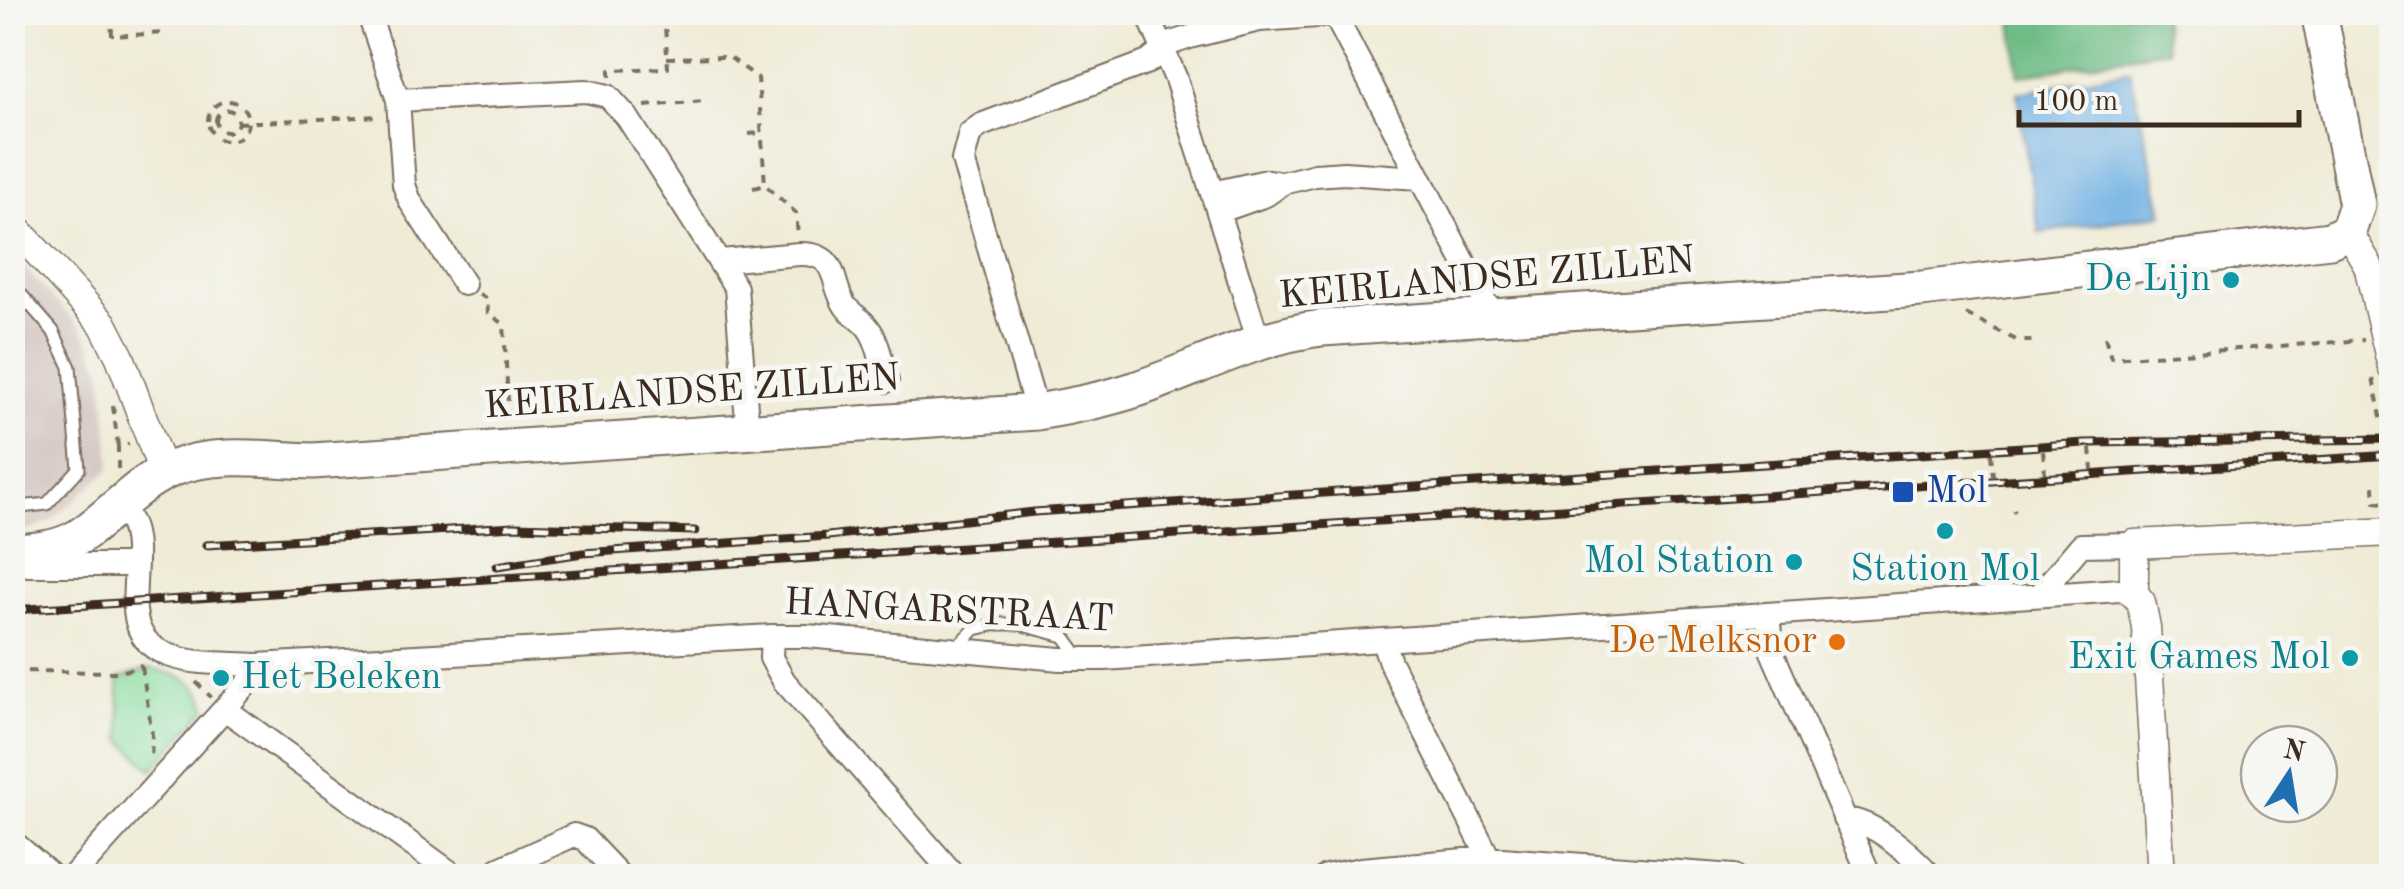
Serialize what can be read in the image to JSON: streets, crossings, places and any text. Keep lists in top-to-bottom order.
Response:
{
  "streets": {
    "main road": ["KEIRLANDSE ZILLEN"],
    "street": ["HANGARSTRAAT"]
  },
  "crossings": [
    ["KEIRLANDSE ZILLEN", "HANGARSTRAAT"]
  ],
  "places": {
    "other": [
      "De Lijn",
      "Station Mol",
      "Mol Station",
      "De Melksnor",
      "Exit Games Mol",
      "Het Beleken"
    ],
    "transit": ["Mol"]
  },
  "scale_bar": "100 m",
  "north": "top"
}
